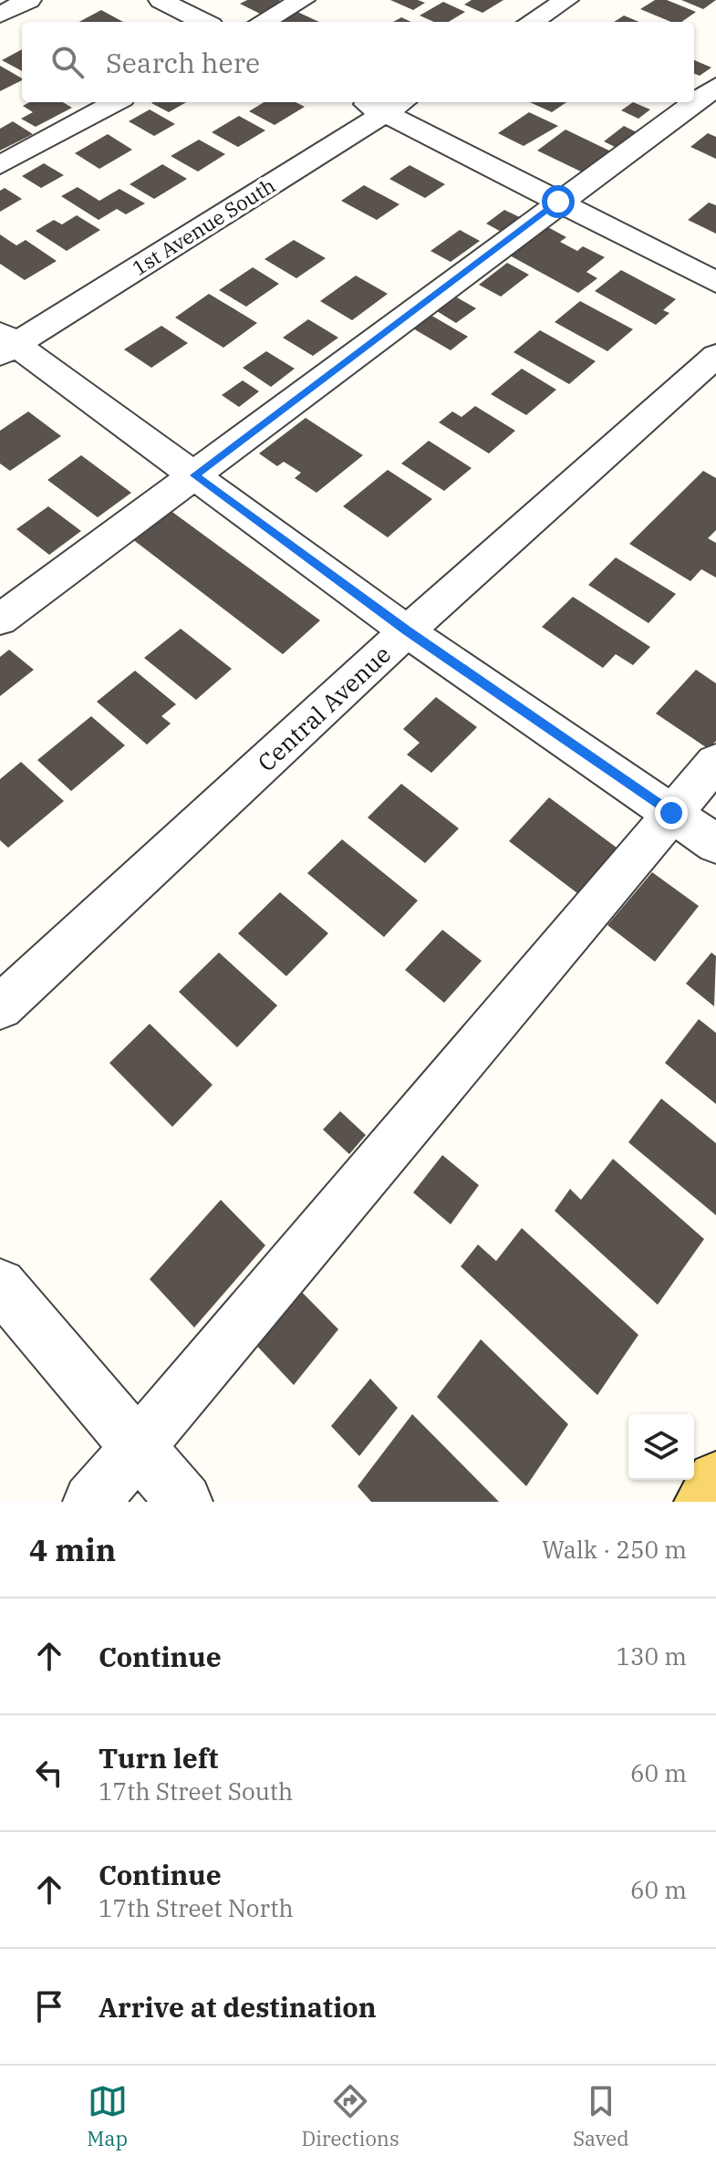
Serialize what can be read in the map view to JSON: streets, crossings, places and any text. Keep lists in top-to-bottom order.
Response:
{
  "streets": {
    "street": ["1st Avenue South", "Central Avenue"]
  },
  "page": {
    "search": "Search here",
    "heading": ["4 min", "Walk · 250 m"],
    "list": [
      ["Continue", "130 m"],
      ["Turn left", "17th Street South", "60 m"],
      ["Continue", "17th Street North", "60 m"],
      "Arrive at destination"
    ],
    "nav": ["Map", "Directions", "Saved"]
  }
}
